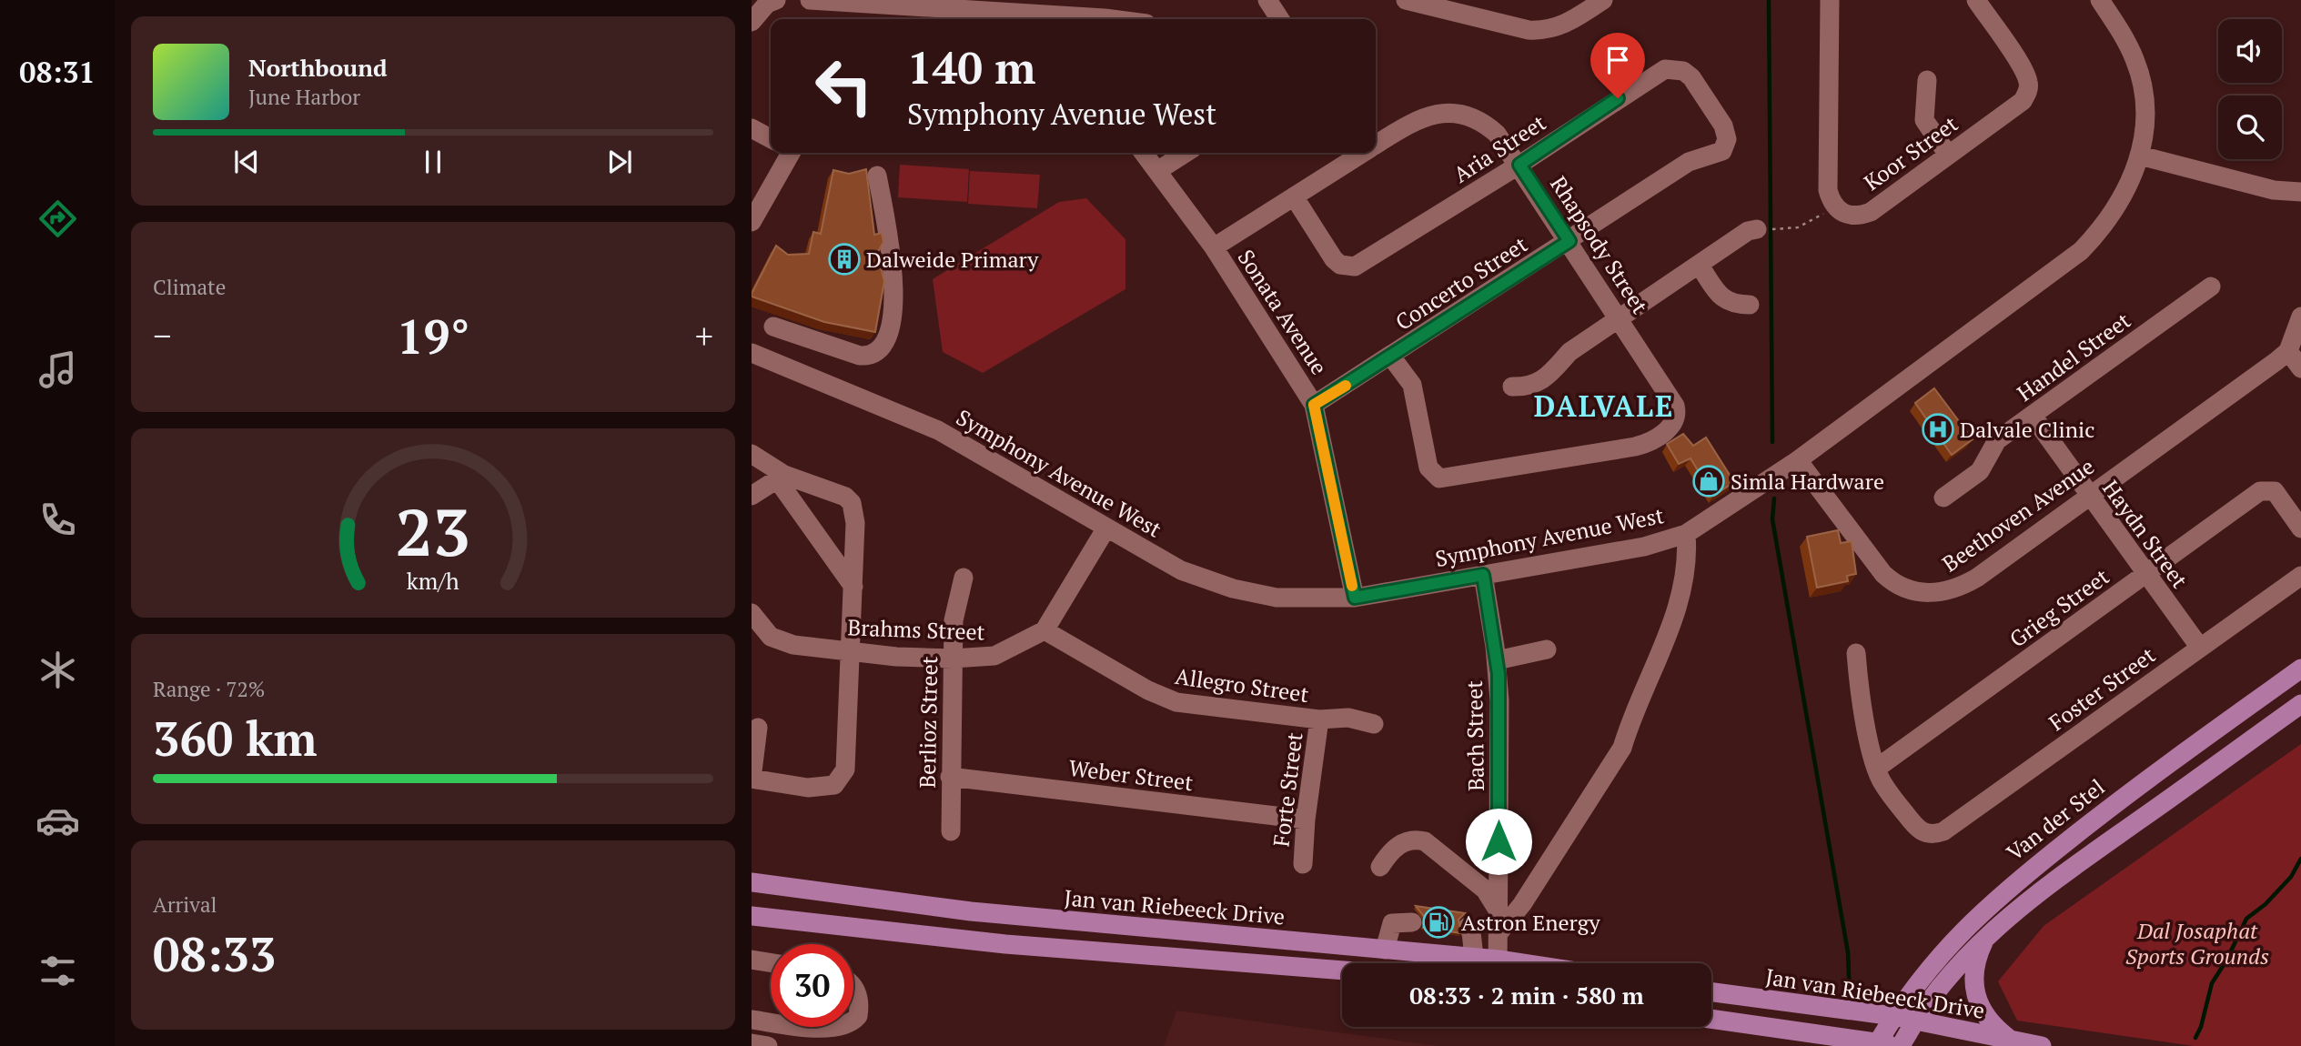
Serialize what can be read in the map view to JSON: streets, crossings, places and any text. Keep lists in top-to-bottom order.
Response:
{
  "streets": {
    "main road": ["Van der Stel", "Jan van Riebeeck Drive"],
    "street": [
      "Aria Street",
      "Koor Street",
      "Rhapsody Street",
      "Concerto Street",
      "Sonata Avenue",
      "Handel Street",
      "Symphony Avenue West",
      "Beethoven Avenue",
      "Haydn Street",
      "Grieg Street",
      "Brahms Street",
      "Allegro Street",
      "Foster Street",
      "Berlioz Street",
      "Bach Street",
      "Weber Street",
      "Forte Street"
    ]
  },
  "crossings": [
    ["Aria Street", "Rhapsody Street"],
    ["Aria Street", "Concerto Street"],
    ["Rhapsody Street", "Concerto Street"],
    ["Rhapsody Street", "Sonata Avenue"],
    ["Concerto Street", "Sonata Avenue"],
    ["Sonata Avenue", "Symphony Avenue West"],
    ["Handel Street", "Haydn Street"],
    ["Symphony Avenue West", "Beethoven Avenue"],
    ["Symphony Avenue West", "Bach Street"],
    ["Beethoven Avenue", "Haydn Street"],
    ["Haydn Street", "Grieg Street"],
    ["Haydn Street", "Foster Street"],
    ["Grieg Street", "Foster Street"],
    ["Brahms Street", "Allegro Street"],
    ["Brahms Street", "Berlioz Street"],
    ["Allegro Street", "Forte Street"],
    ["Berlioz Street", "Weber Street"],
    ["Weber Street", "Forte Street"],
    ["Van der Stel", "Jan van Riebeeck Drive"]
  ],
  "districts": ["DALVALE"],
  "parks": ["Dal Josaphat Sports Grounds"],
  "places": {
    "building": ["Dalweide Primary"],
    "hospital": ["Dalvale Clinic"],
    "shop": ["Simla Hardware"],
    "fuel station": ["Astron Energy"]
  },
  "page": {
    "tabs": "08:31",
    "turn": ["140 m", "Symphony Avenue West"],
    "song": ["Northbound", "June Harbor"],
    "tile": [
      "Climate",
      ["Range · 72%", "360 km"],
      ["Arrival", "08:33"]
    ],
    "heat": ["−", "19°", "+"],
    "limit": "30",
    "trip": "08:33 · 2 min · 580 m",
    "gauge": ["23", "km/h"]
  }
}
